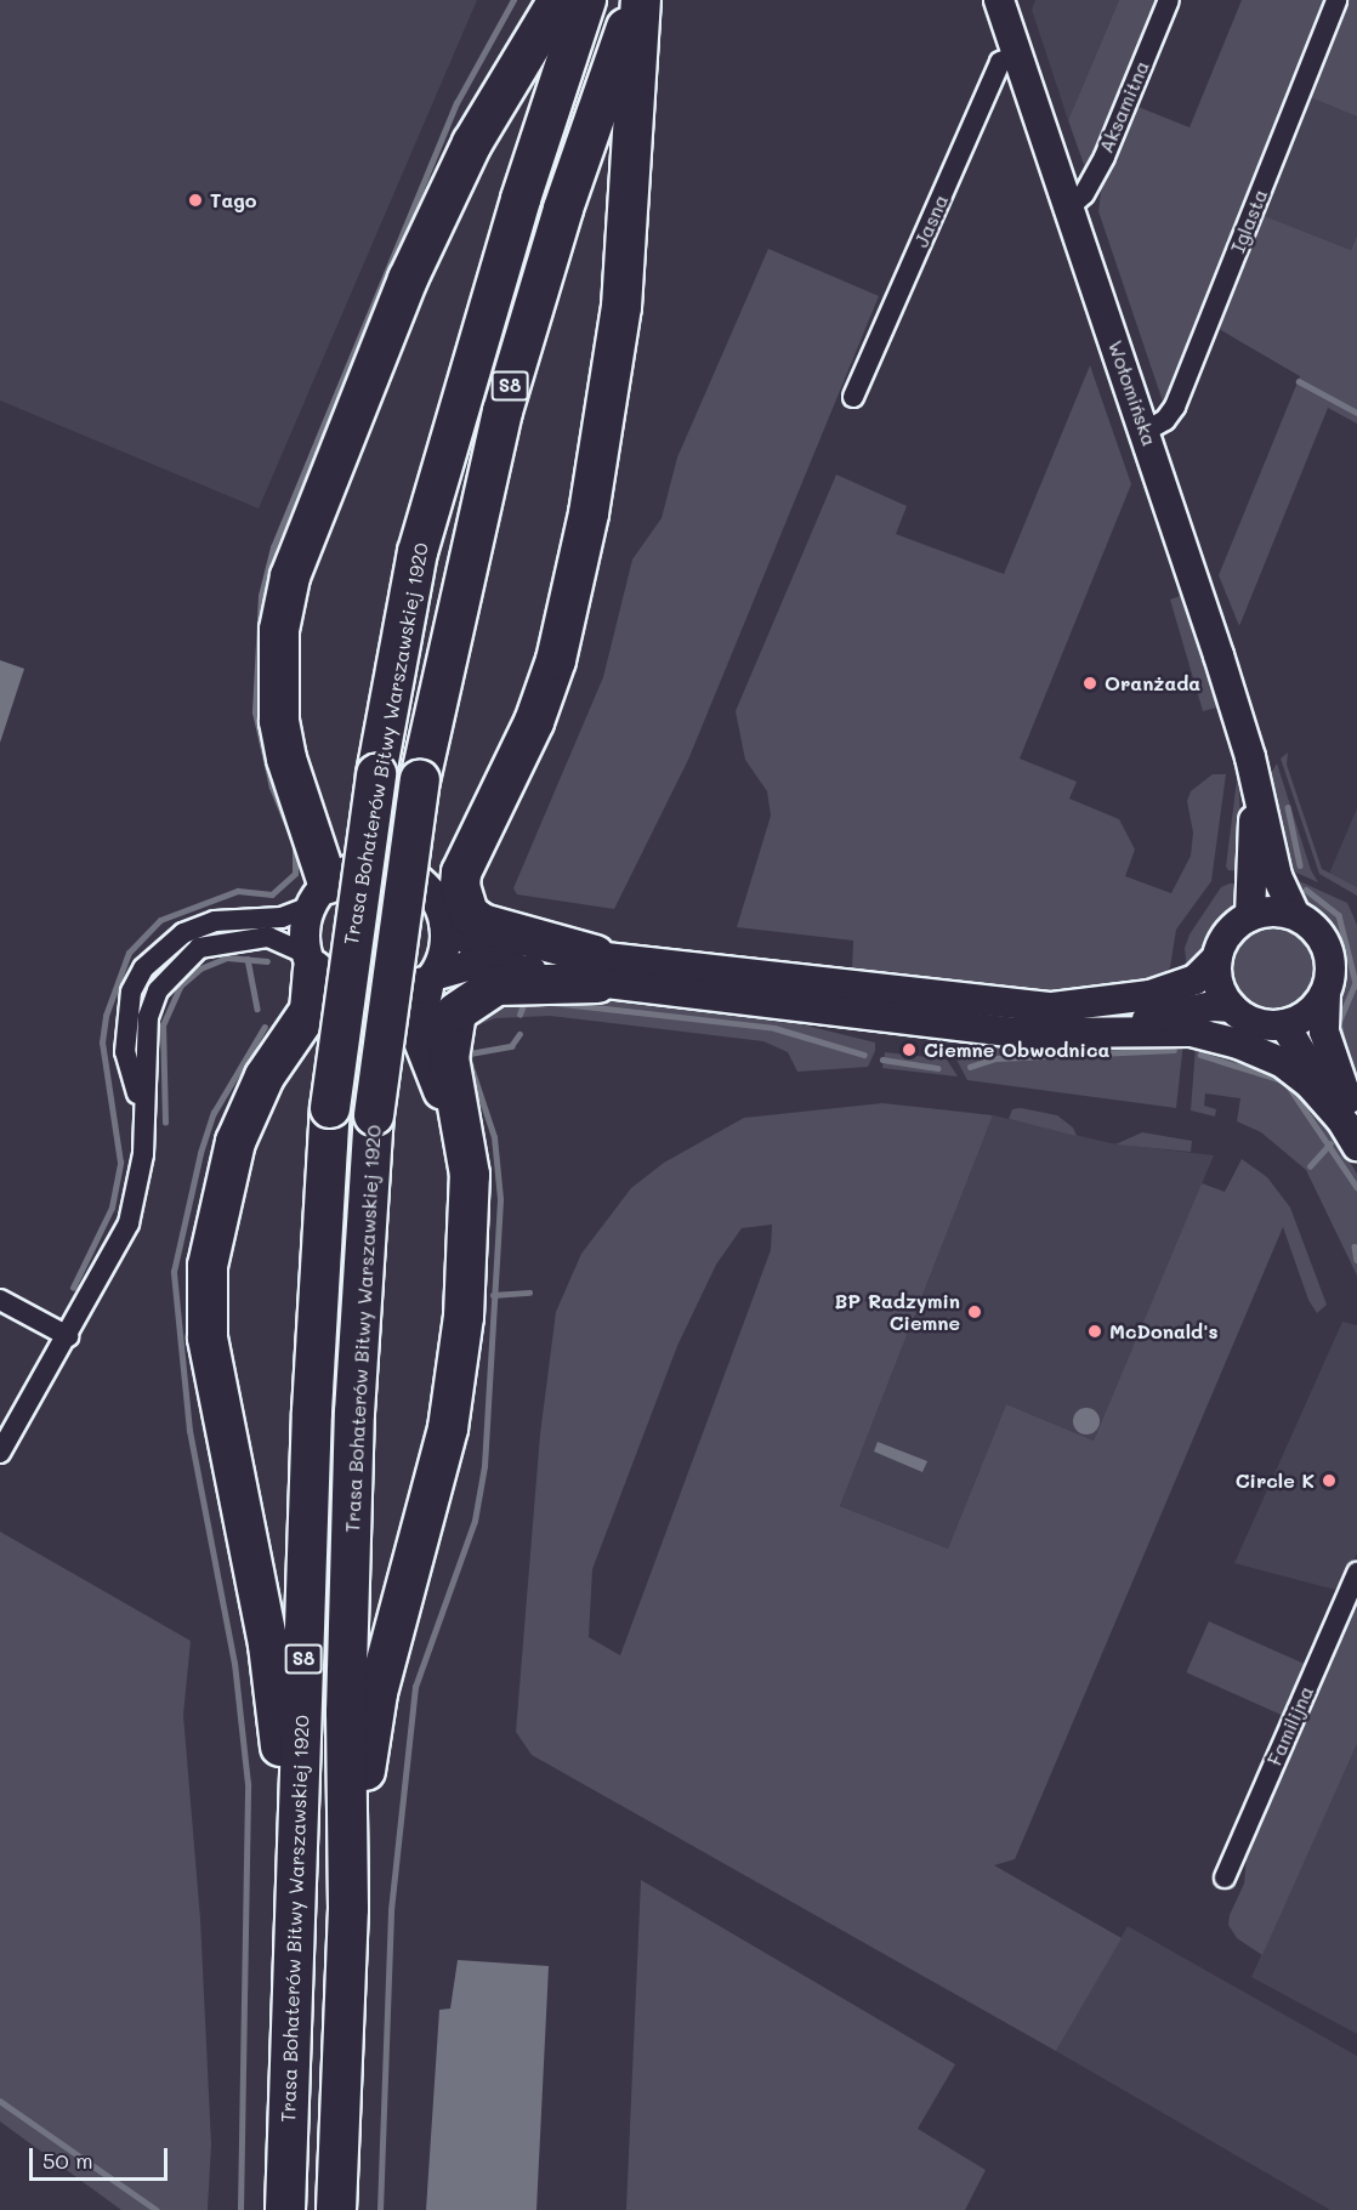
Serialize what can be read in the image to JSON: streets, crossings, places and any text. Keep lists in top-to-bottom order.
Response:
{
  "streets": {
    "highway": ["S8", "Trasa Bohaterów Bitwy Warszawskiej 1920"],
    "main road": ["Wołomińska"],
    "street": [
      "Aksamitna",
      "Jasna",
      "Iglasta",
      "Familijna"
    ]
  },
  "crossings": [
    ["Aksamitna", "Wołomińska"],
    ["Jasna", "Wołomińska"],
    ["Iglasta", "Wołomińska"]
  ],
  "places": [
    "Tago",
    "Oranżada",
    "Ciemne Obwodnica",
    "BP Radzymin Ciemne",
    "McDonald's",
    "Circle K"
  ],
  "scale_bar": "50 m"
}
